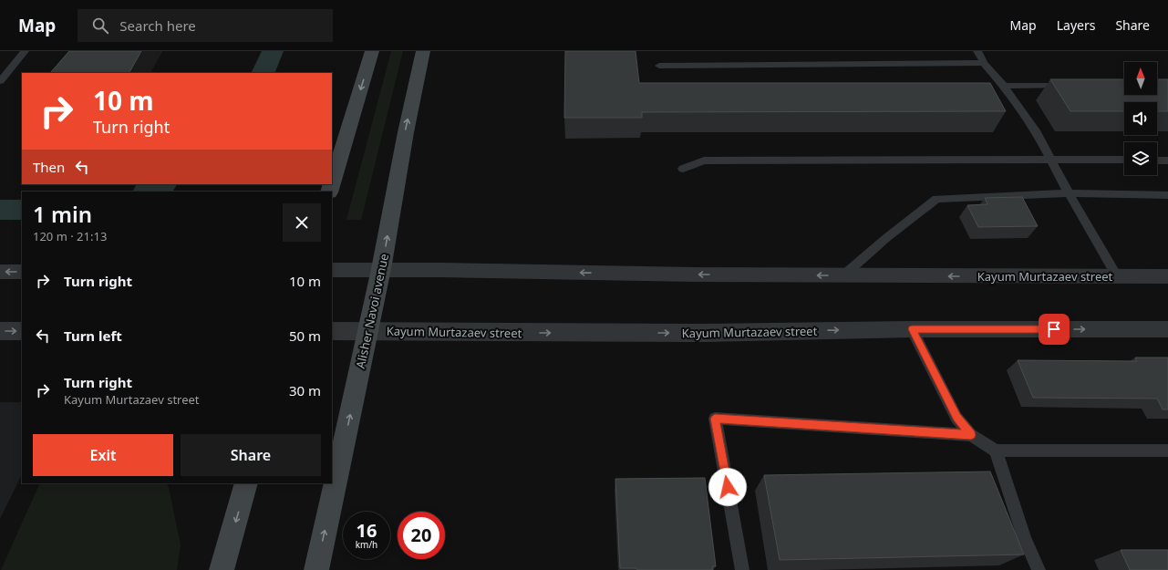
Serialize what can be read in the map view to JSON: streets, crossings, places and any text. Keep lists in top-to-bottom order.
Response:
{
  "streets": {
    "main road": ["Alisher Navoi avenue"],
    "street": ["Kayum Murtazaev street"]
  },
  "crossings": [
    ["Kayum Murtazaev street", "Alisher Navoi avenue"]
  ],
  "north": "top",
  "page": {
    "header": "Map",
    "search": "Search here",
    "nav": ["Map", "Layers", "Share"],
    "turn": ["10 m", "Turn right"],
    "then": "Then",
    "heading": ["1 min", "120 m · 21:13"],
    "list": [
      {
        "name": "Turn right",
        "value": "10 m"
      },
      {
        "name": "Turn left",
        "value": "50 m"
      },
      {
        "name": "Turn right",
        "note": "Kayum Murtazaev street",
        "value": "30 m"
      }
    ],
    "buttons": ["Exit", "Share"],
    "speed": "16 km/h",
    "limit": "20"
  }
}
